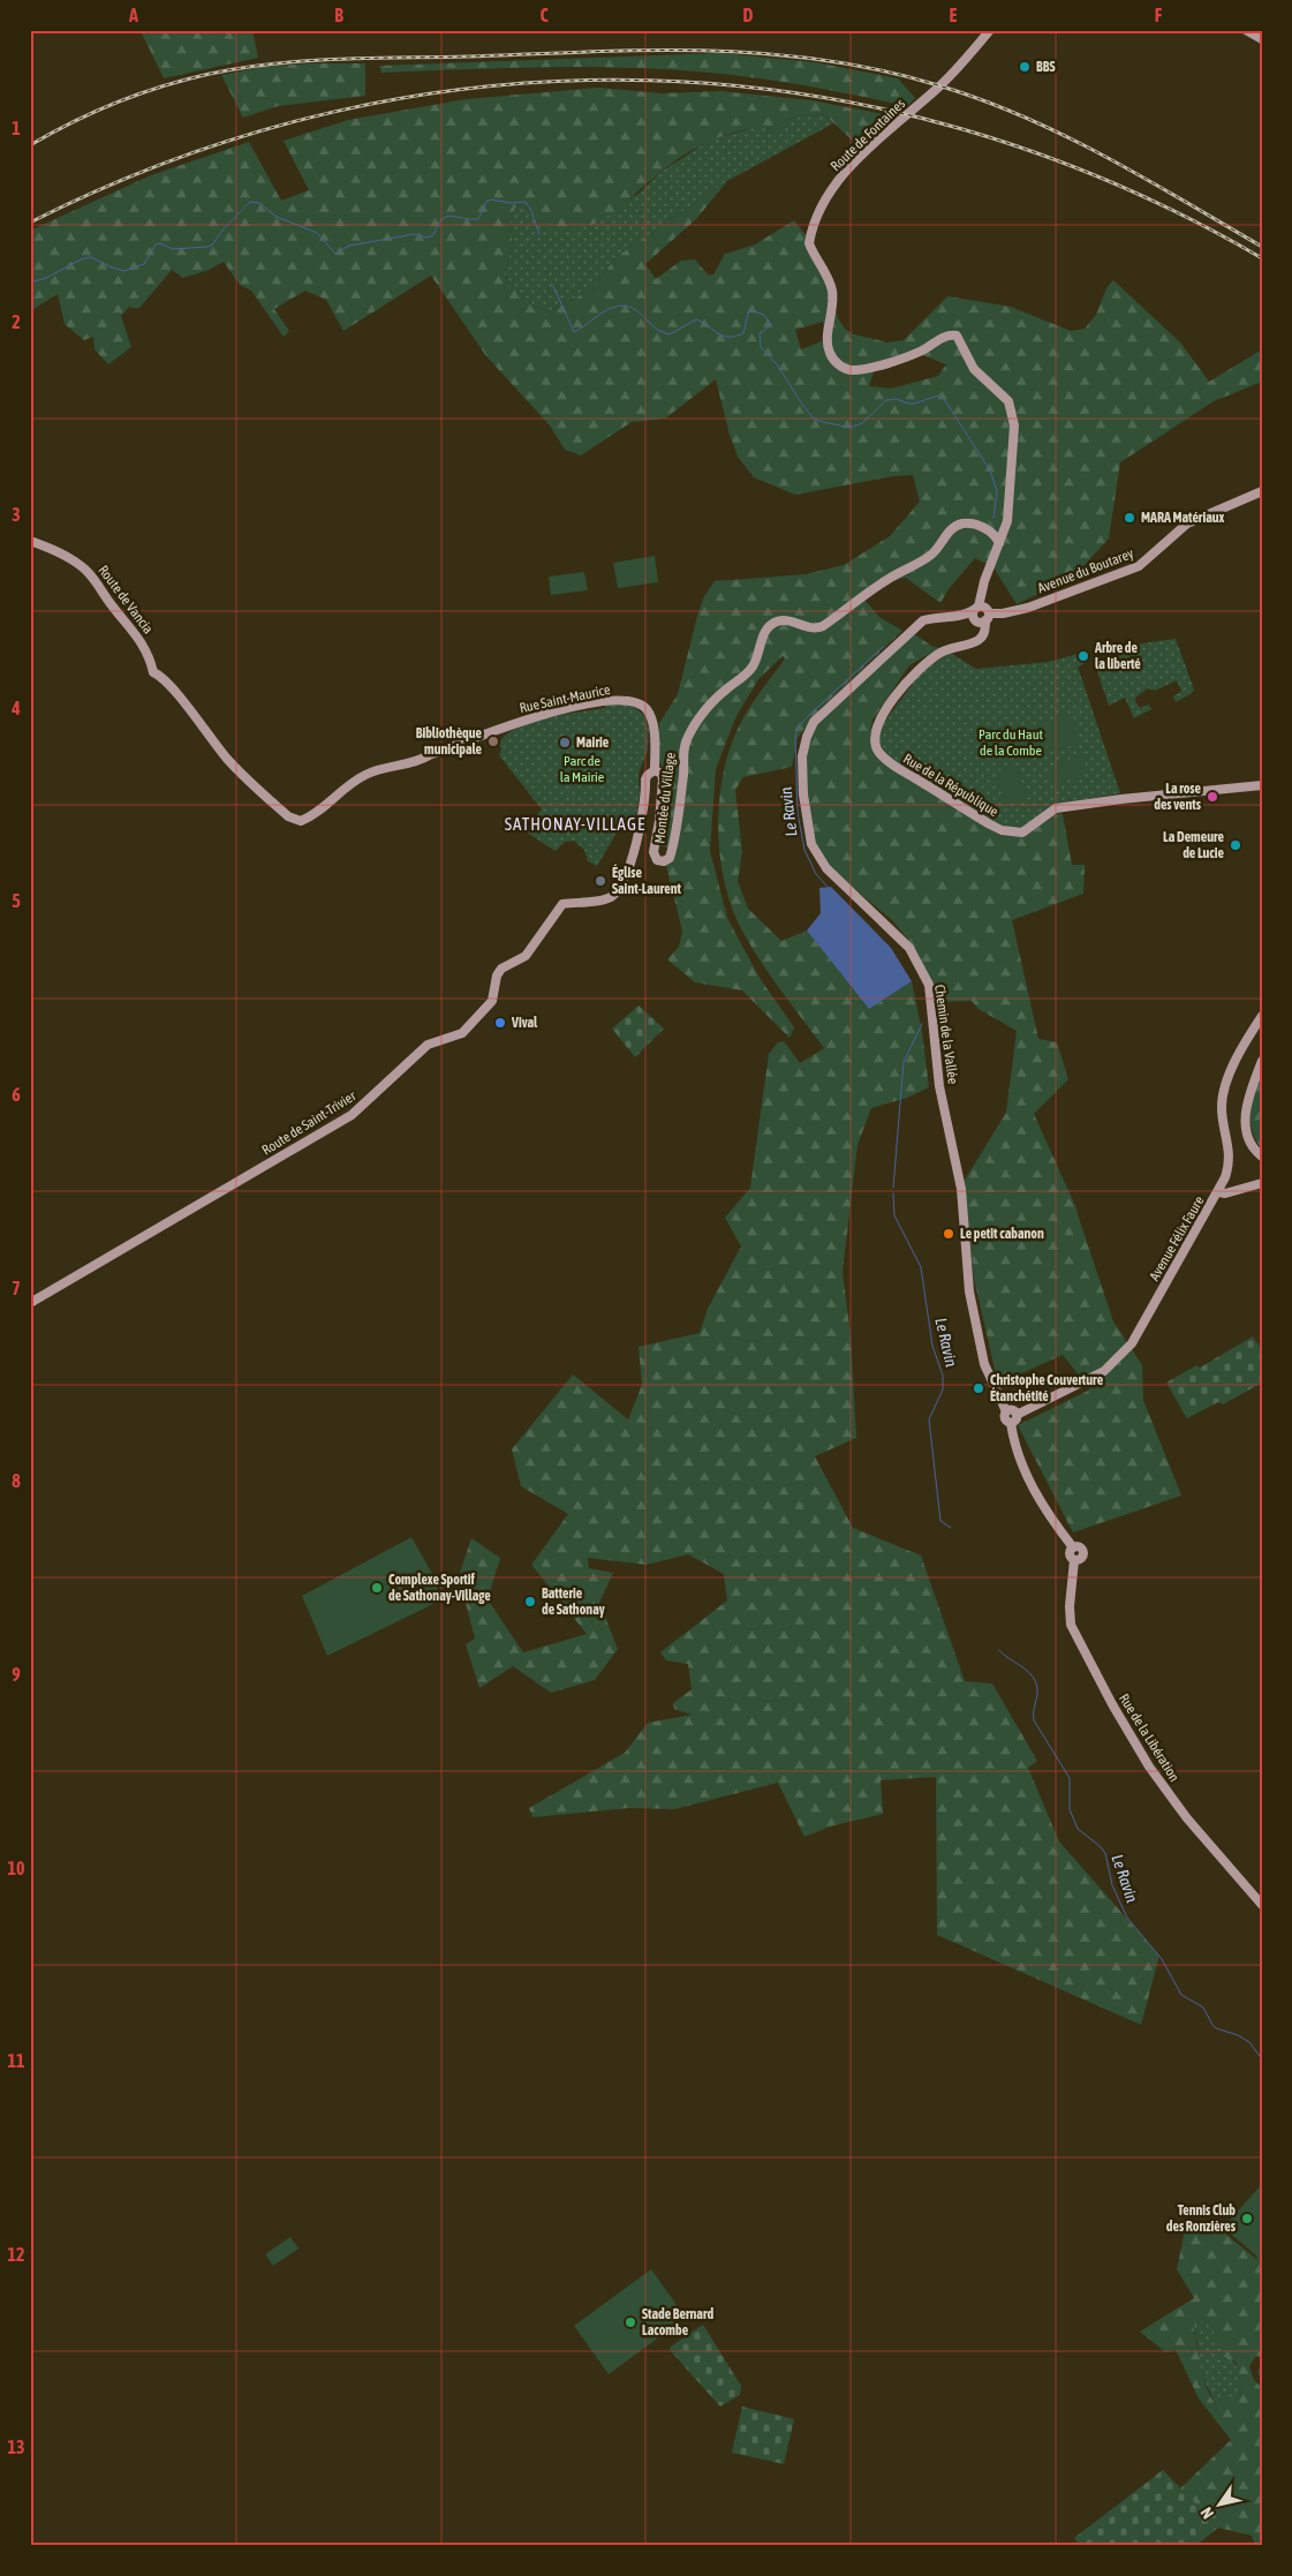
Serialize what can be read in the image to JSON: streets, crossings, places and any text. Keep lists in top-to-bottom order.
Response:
{
  "streets": {
    "street": [
      "Route de Fontaines",
      "Avenue du Boutarey",
      "Route de Vancia",
      "Rue Saint-Maurice",
      "Rue de la République",
      "Montée du Village",
      "Chemin de la Vallée",
      "Route de Saint-Trivier",
      "Avenue Félix Faure",
      "Rue de la Libération"
    ]
  },
  "crossings": [
    ["Route de Fontaines", "Montée du Village"],
    ["Avenue du Boutarey", "Rue de la République"],
    ["Avenue du Boutarey", "Chemin de la Vallée"],
    ["Route de Vancia", "Rue Saint-Maurice"],
    ["Rue Saint-Maurice", "Montée du Village"],
    ["Rue Saint-Maurice", "Route de Saint-Trivier"],
    ["Montée du Village", "Route de Saint-Trivier"],
    ["Chemin de la Vallée", "Avenue Félix Faure"],
    ["Chemin de la Vallée", "Rue de la Libération"],
    ["Avenue Félix Faure", "Rue de la Libération"]
  ],
  "districts": ["SATHONAY-VILLAGE"],
  "water": ["Le Ravin"],
  "parks": ["Parc du Haut de la Combe", "Parc de la Mairie"],
  "places": [
    "BBS",
    "MARA Matériaux",
    "Arbre de la liberté",
    "Bibliothèque municipale",
    "Mairie",
    "La rose des vents",
    "La Demeure de Lucie",
    "Église Saint-Laurent",
    "Vival",
    "Le petit cabanon",
    "Christophe Couverture Étanchétité",
    "Complexe Sportif de Sathonay-Village",
    "Batterie de Sathonay",
    "Tennis Club des Ronzières",
    "Stade Bernard Lacombe"
  ],
  "north": "bottom left",
  "grid": {
    "columns": [
      "A",
      "B",
      "C",
      "D",
      "E",
      "F"
    ],
    "rows": [
      "1",
      "2",
      "3",
      "4",
      "5",
      "6",
      "7",
      "8",
      "9",
      "10",
      "11",
      "12",
      "13"
    ]
  }
}
